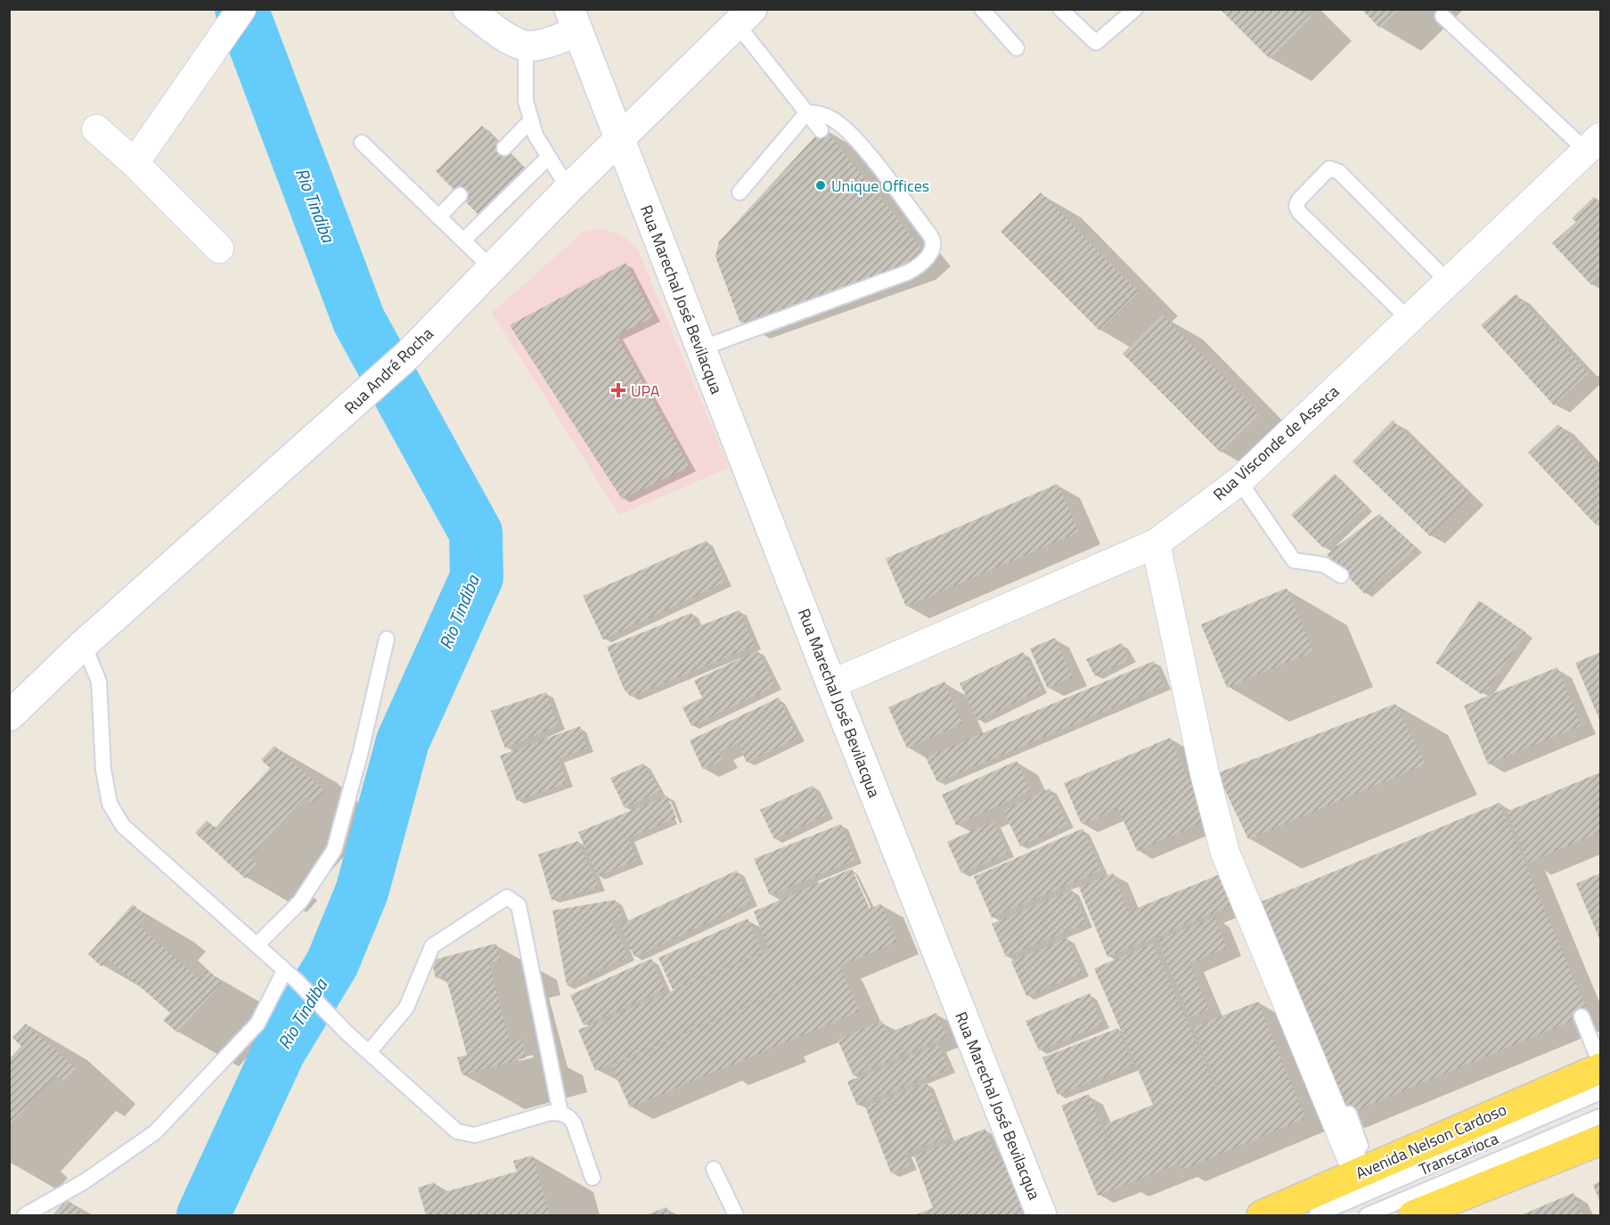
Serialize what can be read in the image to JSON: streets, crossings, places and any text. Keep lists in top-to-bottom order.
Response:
{
  "streets": {
    "main road": ["Avenida Nelson Cardoso"],
    "street": ["Rua Marechal José Bevilacqua", "Rua André Rocha", "Rua Visconde de Asseca"],
    "lane": ["Transcarioca"]
  },
  "crossings": [
    ["Rua Marechal José Bevilacqua", "Rua André Rocha"],
    ["Rua Marechal José Bevilacqua", "Rua Visconde de Asseca"]
  ],
  "water": ["Rio Tindiba"],
  "places": {
    "other": ["Unique Offices"],
    "health": ["UPA"]
  }
}
